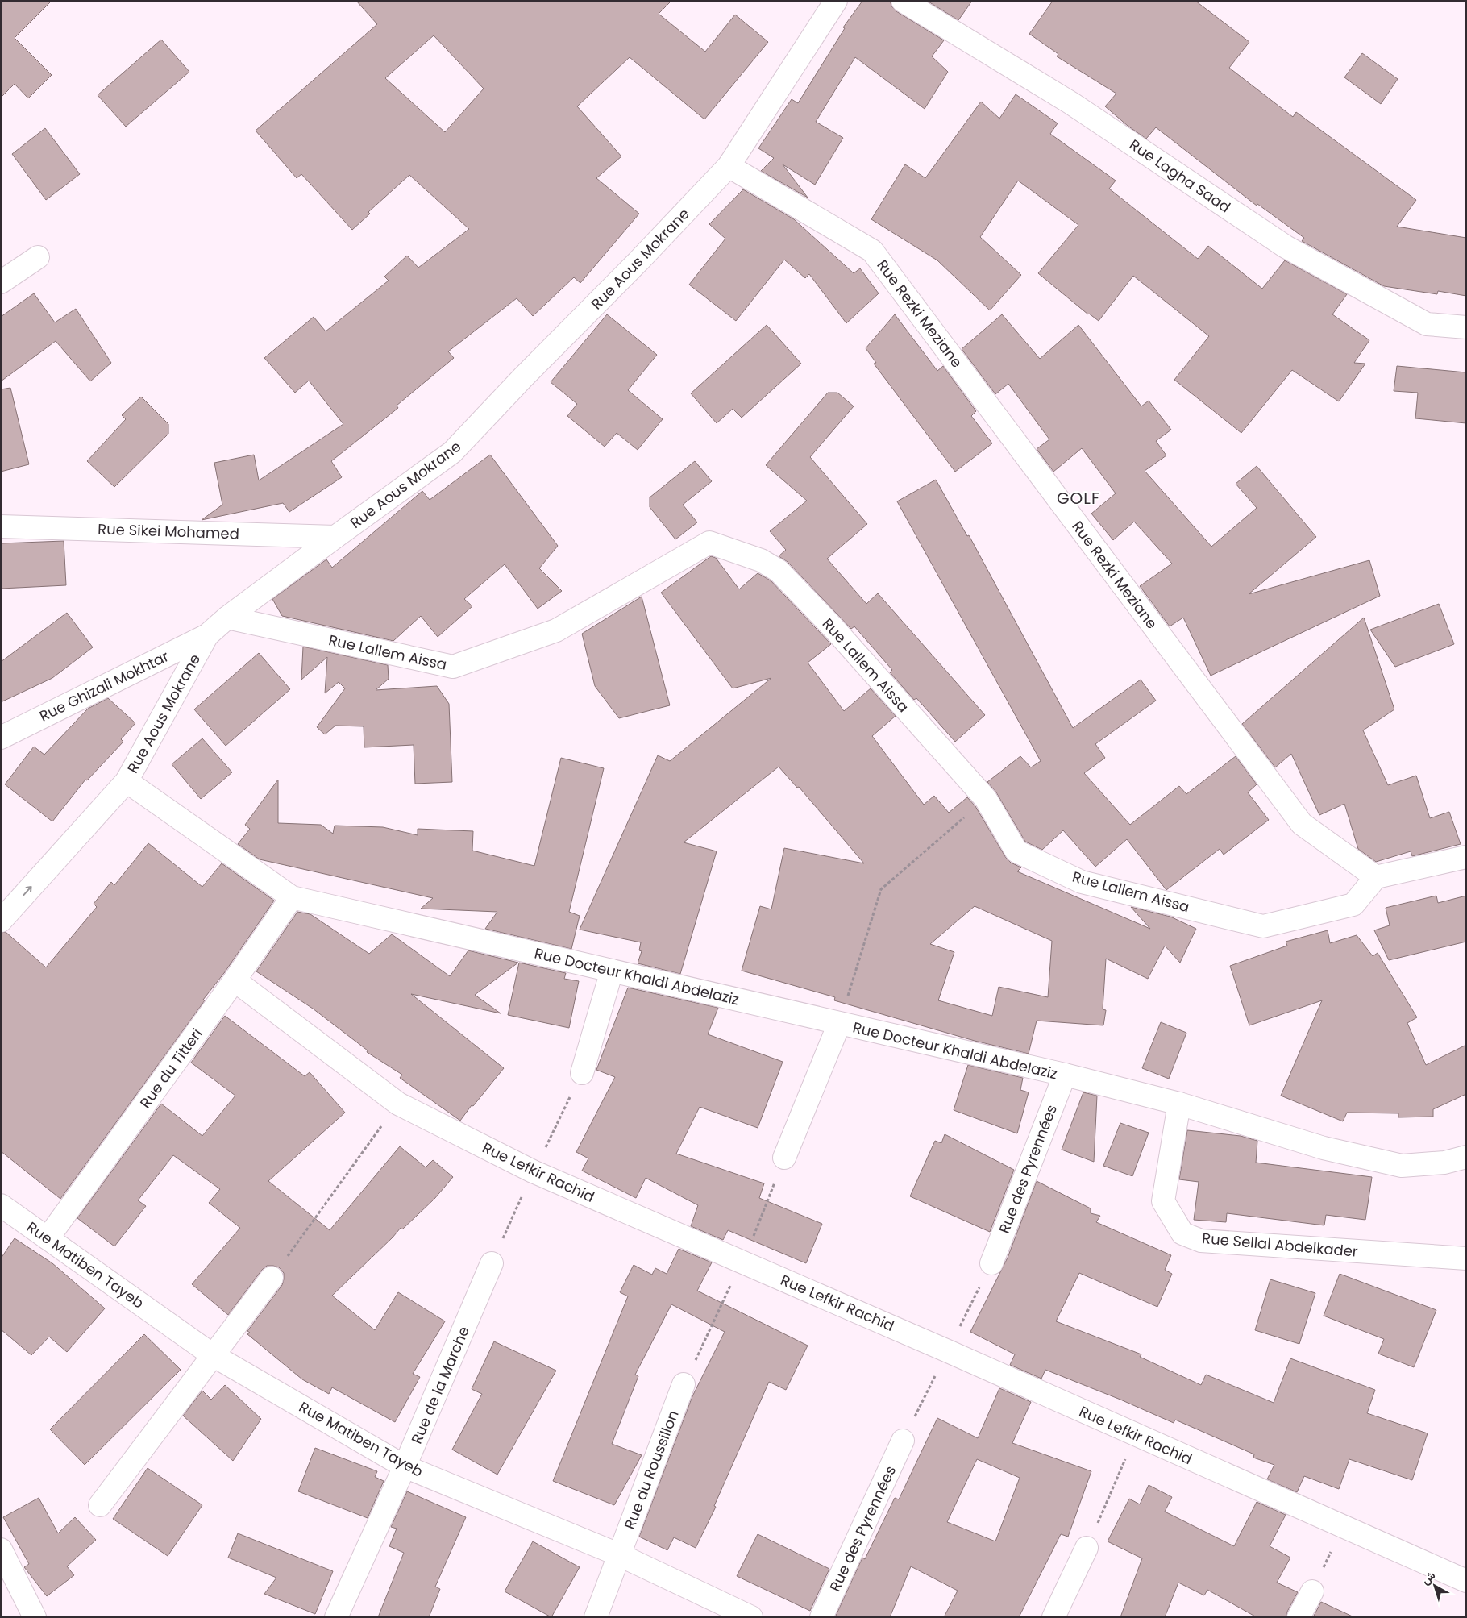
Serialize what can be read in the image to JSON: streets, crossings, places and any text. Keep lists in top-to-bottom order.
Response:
{
  "streets": {
    "street": [
      "Rue Lagha Saad",
      "Rue Aous Mokrane",
      "Rue Rezki Meziane",
      "Rue Sikei Mohamed",
      "Rue Lallem Aissa",
      "Rue Ghizali Mokhtar",
      "Rue Docteur Khaldi Abdelaziz",
      "Rue du Titteri",
      "Rue des Pyrennées",
      "Rue Lefkir Rachid",
      "Rue Sellal Abdelkader",
      "Rue Matiben Tayeb",
      "Rue de la Marche",
      "Rue du Roussillon"
    ]
  },
  "crossings": [
    ["Rue Aous Mokrane", "Rue Rezki Meziane"],
    ["Rue Aous Mokrane", "Rue Sikei Mohamed"],
    ["Rue Aous Mokrane", "Rue Lallem Aissa"],
    ["Rue Aous Mokrane", "Rue Ghizali Mokhtar"],
    ["Rue Aous Mokrane", "Rue Docteur Khaldi Abdelaziz"],
    ["Rue Rezki Meziane", "Rue Lallem Aissa"],
    ["Rue Docteur Khaldi Abdelaziz", "Rue du Titteri"],
    ["Rue Docteur Khaldi Abdelaziz", "Rue des Pyrennées"],
    ["Rue Docteur Khaldi Abdelaziz", "Rue Sellal Abdelkader"],
    ["Rue du Titteri", "Rue Lefkir Rachid"],
    ["Rue du Titteri", "Rue Matiben Tayeb"],
    ["Rue Matiben Tayeb", "Rue de la Marche"],
    ["Rue Matiben Tayeb", "Rue du Roussillon"]
  ],
  "districts": ["GOLF"],
  "north": "top left"
}
